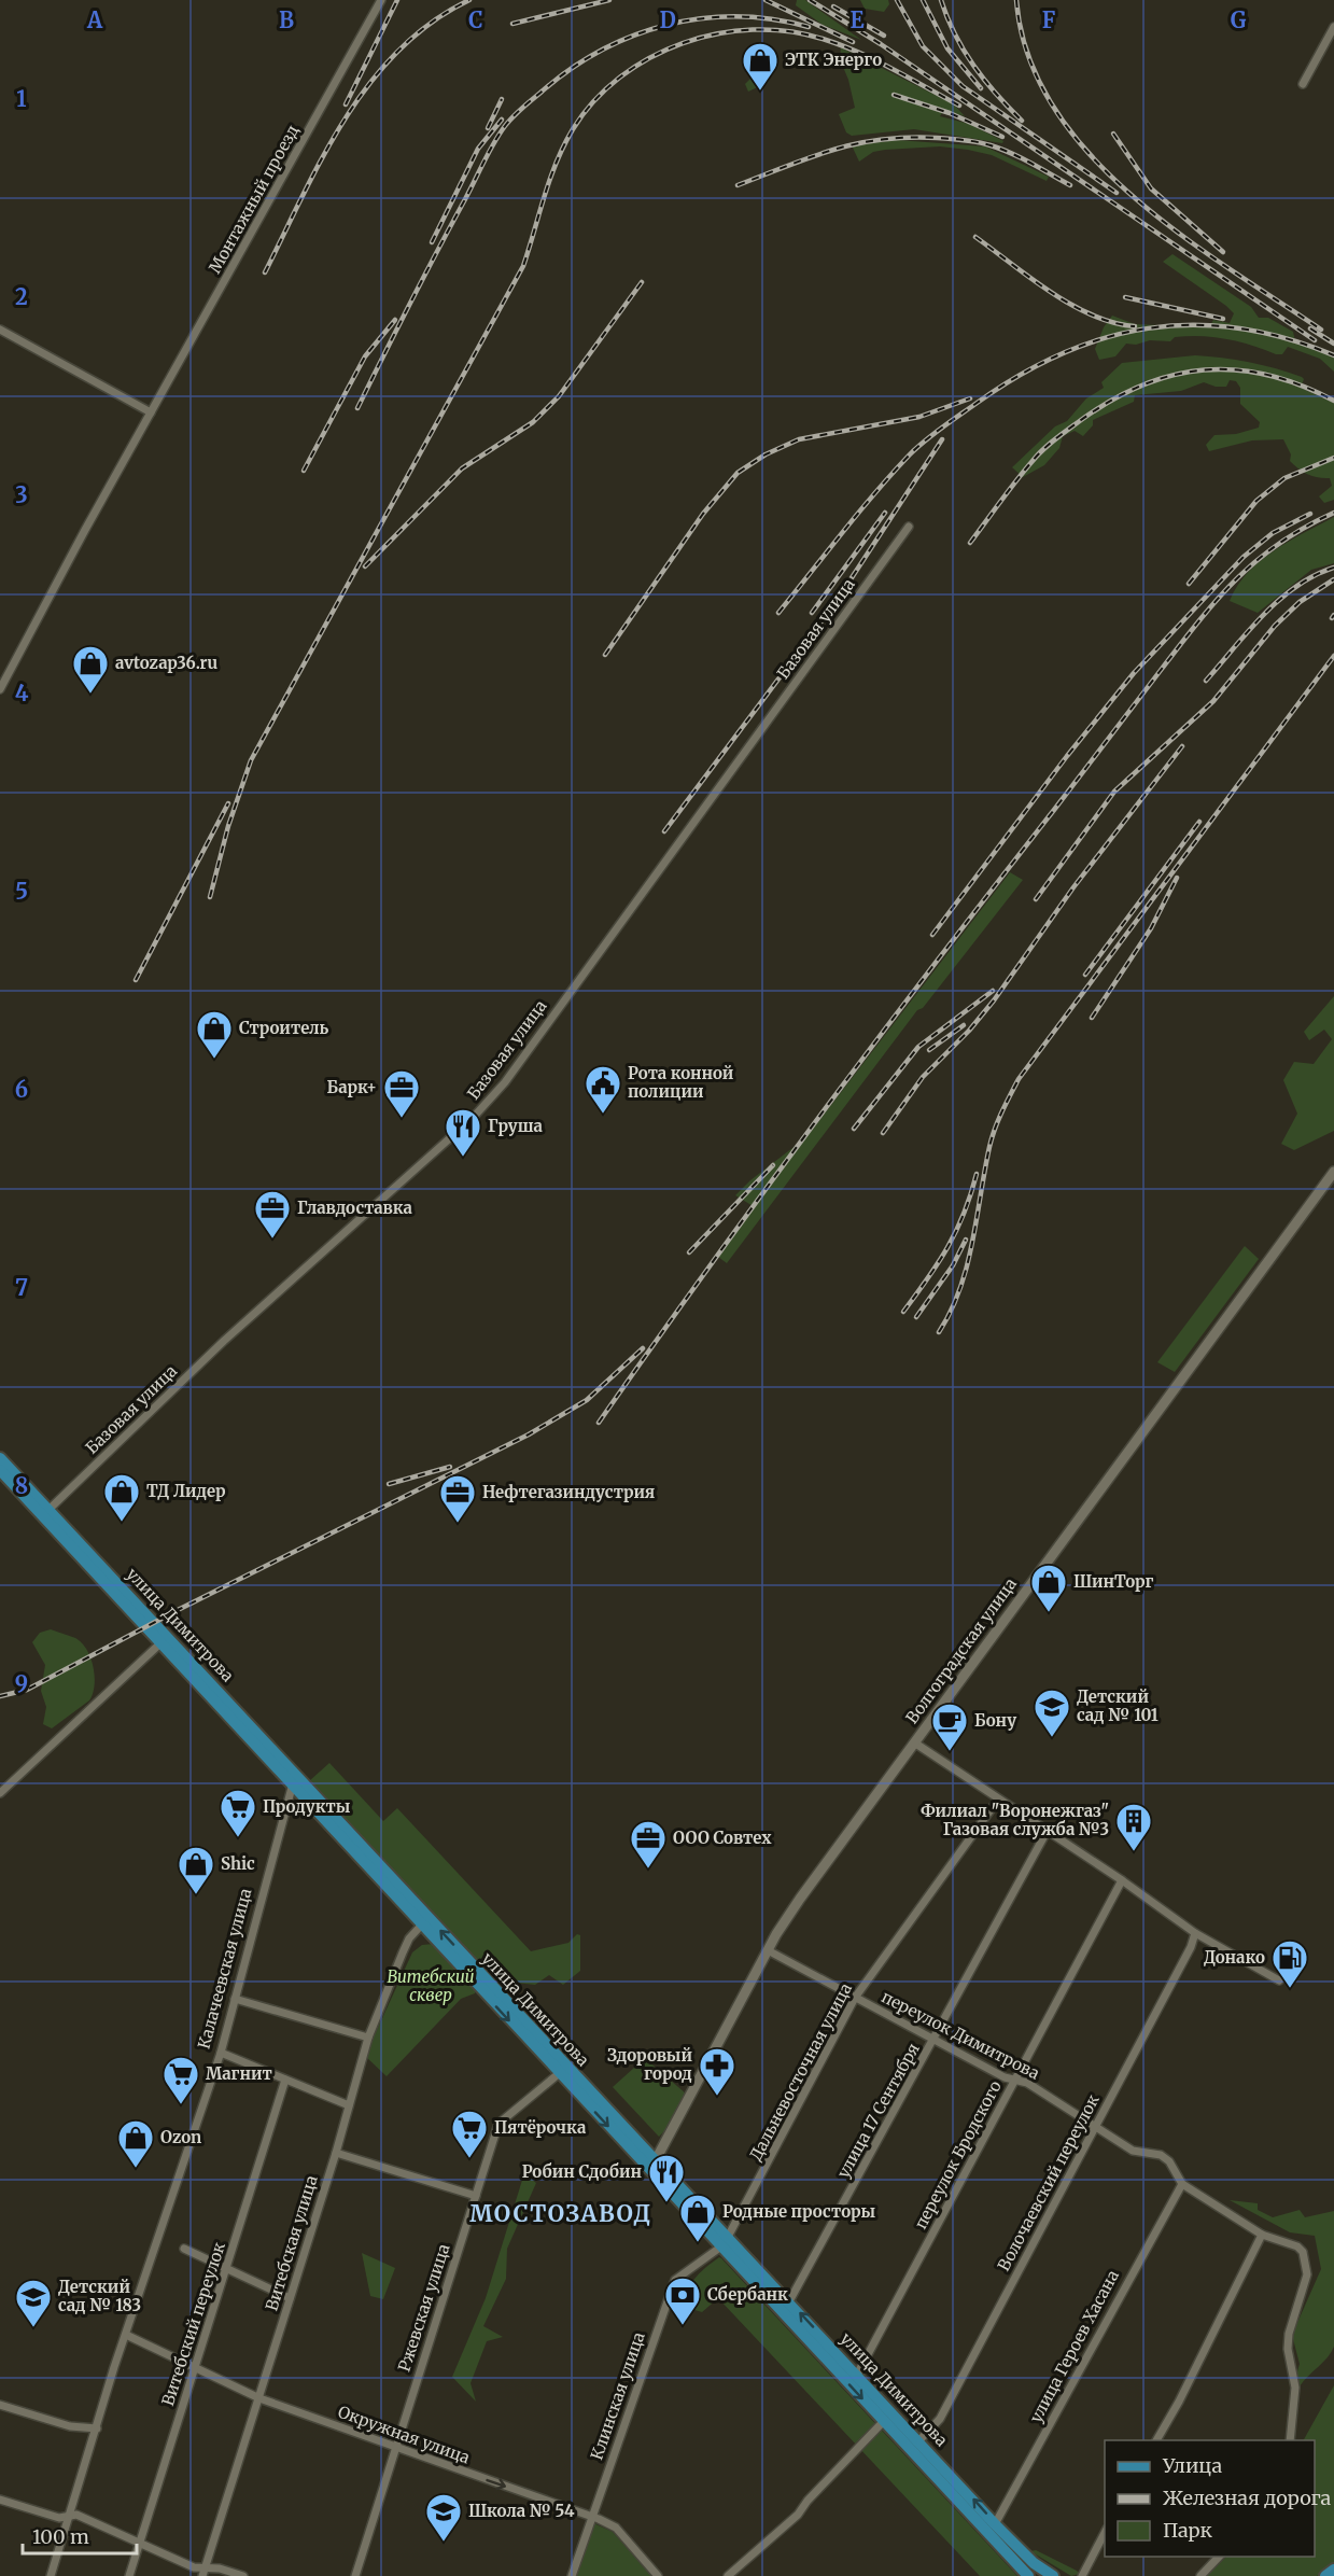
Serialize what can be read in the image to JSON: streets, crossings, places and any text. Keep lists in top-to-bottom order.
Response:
{
  "streets": {
    "main road": ["улица Димитрова", "Волгоградская улица"],
    "street": [
      "Монтажный проезд",
      "Базовая улица",
      "Калачеевская улица",
      "переулок Димитрова",
      "Дальневосточная улица",
      "улица 17 Сентября",
      "переулок Бродского",
      "Волочаевский переулок",
      "Витебская улица",
      "Ржевская улица",
      "Витебский переулок",
      "улица Героев Хасана",
      "Клинская улица",
      "Окружная улица"
    ]
  },
  "crossings": [
    ["Базовая улица", "улица Димитрова"],
    ["улица Димитрова", "Волгоградская улица"],
    ["улица Димитрова", "Калачеевская улица"],
    ["улица Димитрова", "Дальневосточная улица"],
    ["улица Димитрова", "улица 17 Сентября"],
    ["улица Димитрова", "переулок Бродского"],
    ["улица Димитрова", "Волочаевский переулок"],
    ["улица Димитрова", "Витебская улица"],
    ["улица Димитрова", "Ржевская улица"],
    ["улица Димитрова", "улица Героев Хасана"],
    ["улица Димитрова", "Клинская улица"],
    ["Волгоградская улица", "переулок Димитрова"],
    ["Калачеевская улица", "Окружная улица"],
    ["переулок Димитрова", "Дальневосточная улица"],
    ["переулок Димитрова", "улица 17 Сентября"],
    ["переулок Димитрова", "переулок Бродского"],
    ["переулок Димитрова", "Волочаевский переулок"],
    ["переулок Димитрова", "улица Героев Хасана"],
    ["Дальневосточная улица", "Клинская улица"],
    ["Витебская улица", "Окружная улица"],
    ["Ржевская улица", "Окружная улица"],
    ["Витебский переулок", "Окружная улица"],
    ["Клинская улица", "Окружная улица"]
  ],
  "one_way": ["Окружная улица"],
  "districts": ["МОСТОЗАВОД"],
  "parks": ["Витебский сквер"],
  "places": {
    "shop": [
      "ЭТК Энерго",
      "avtozap36.ru",
      "Строитель",
      "ТД Лидер",
      "ШинТорг",
      "Shic",
      "Ozon",
      "Родные просторы"
    ],
    "public building": ["Рота конной полиции"],
    "office": [
      "Барк+",
      "Главдоставка",
      "Нефтегазиндустрия",
      "ООО Совтех"
    ],
    "restaurant": ["Груша", "Робин Сдобин"],
    "school or university": ["Детский сад № 101", "Детский сад № 183", "Школа № 54"],
    "cafe": ["Бону"],
    "supermarket": ["Продукты", "Магнит", "Пятёрочка"],
    "building": ["Филиал \"Воронежгаз\" Газовая служба №3"],
    "fuel station": ["Донако"],
    "pharmacy": ["Здоровый город"],
    "bank": ["Сбербанк"]
  },
  "legend": ["Улица", "Железная дорога", "Парк"],
  "scale_bar": "100 m",
  "grid": {
    "columns": [
      "A",
      "B",
      "C",
      "D",
      "E",
      "F",
      "G"
    ],
    "rows": [
      "1",
      "2",
      "3",
      "4",
      "5",
      "6",
      "7",
      "8",
      "9"
    ]
  }
}
